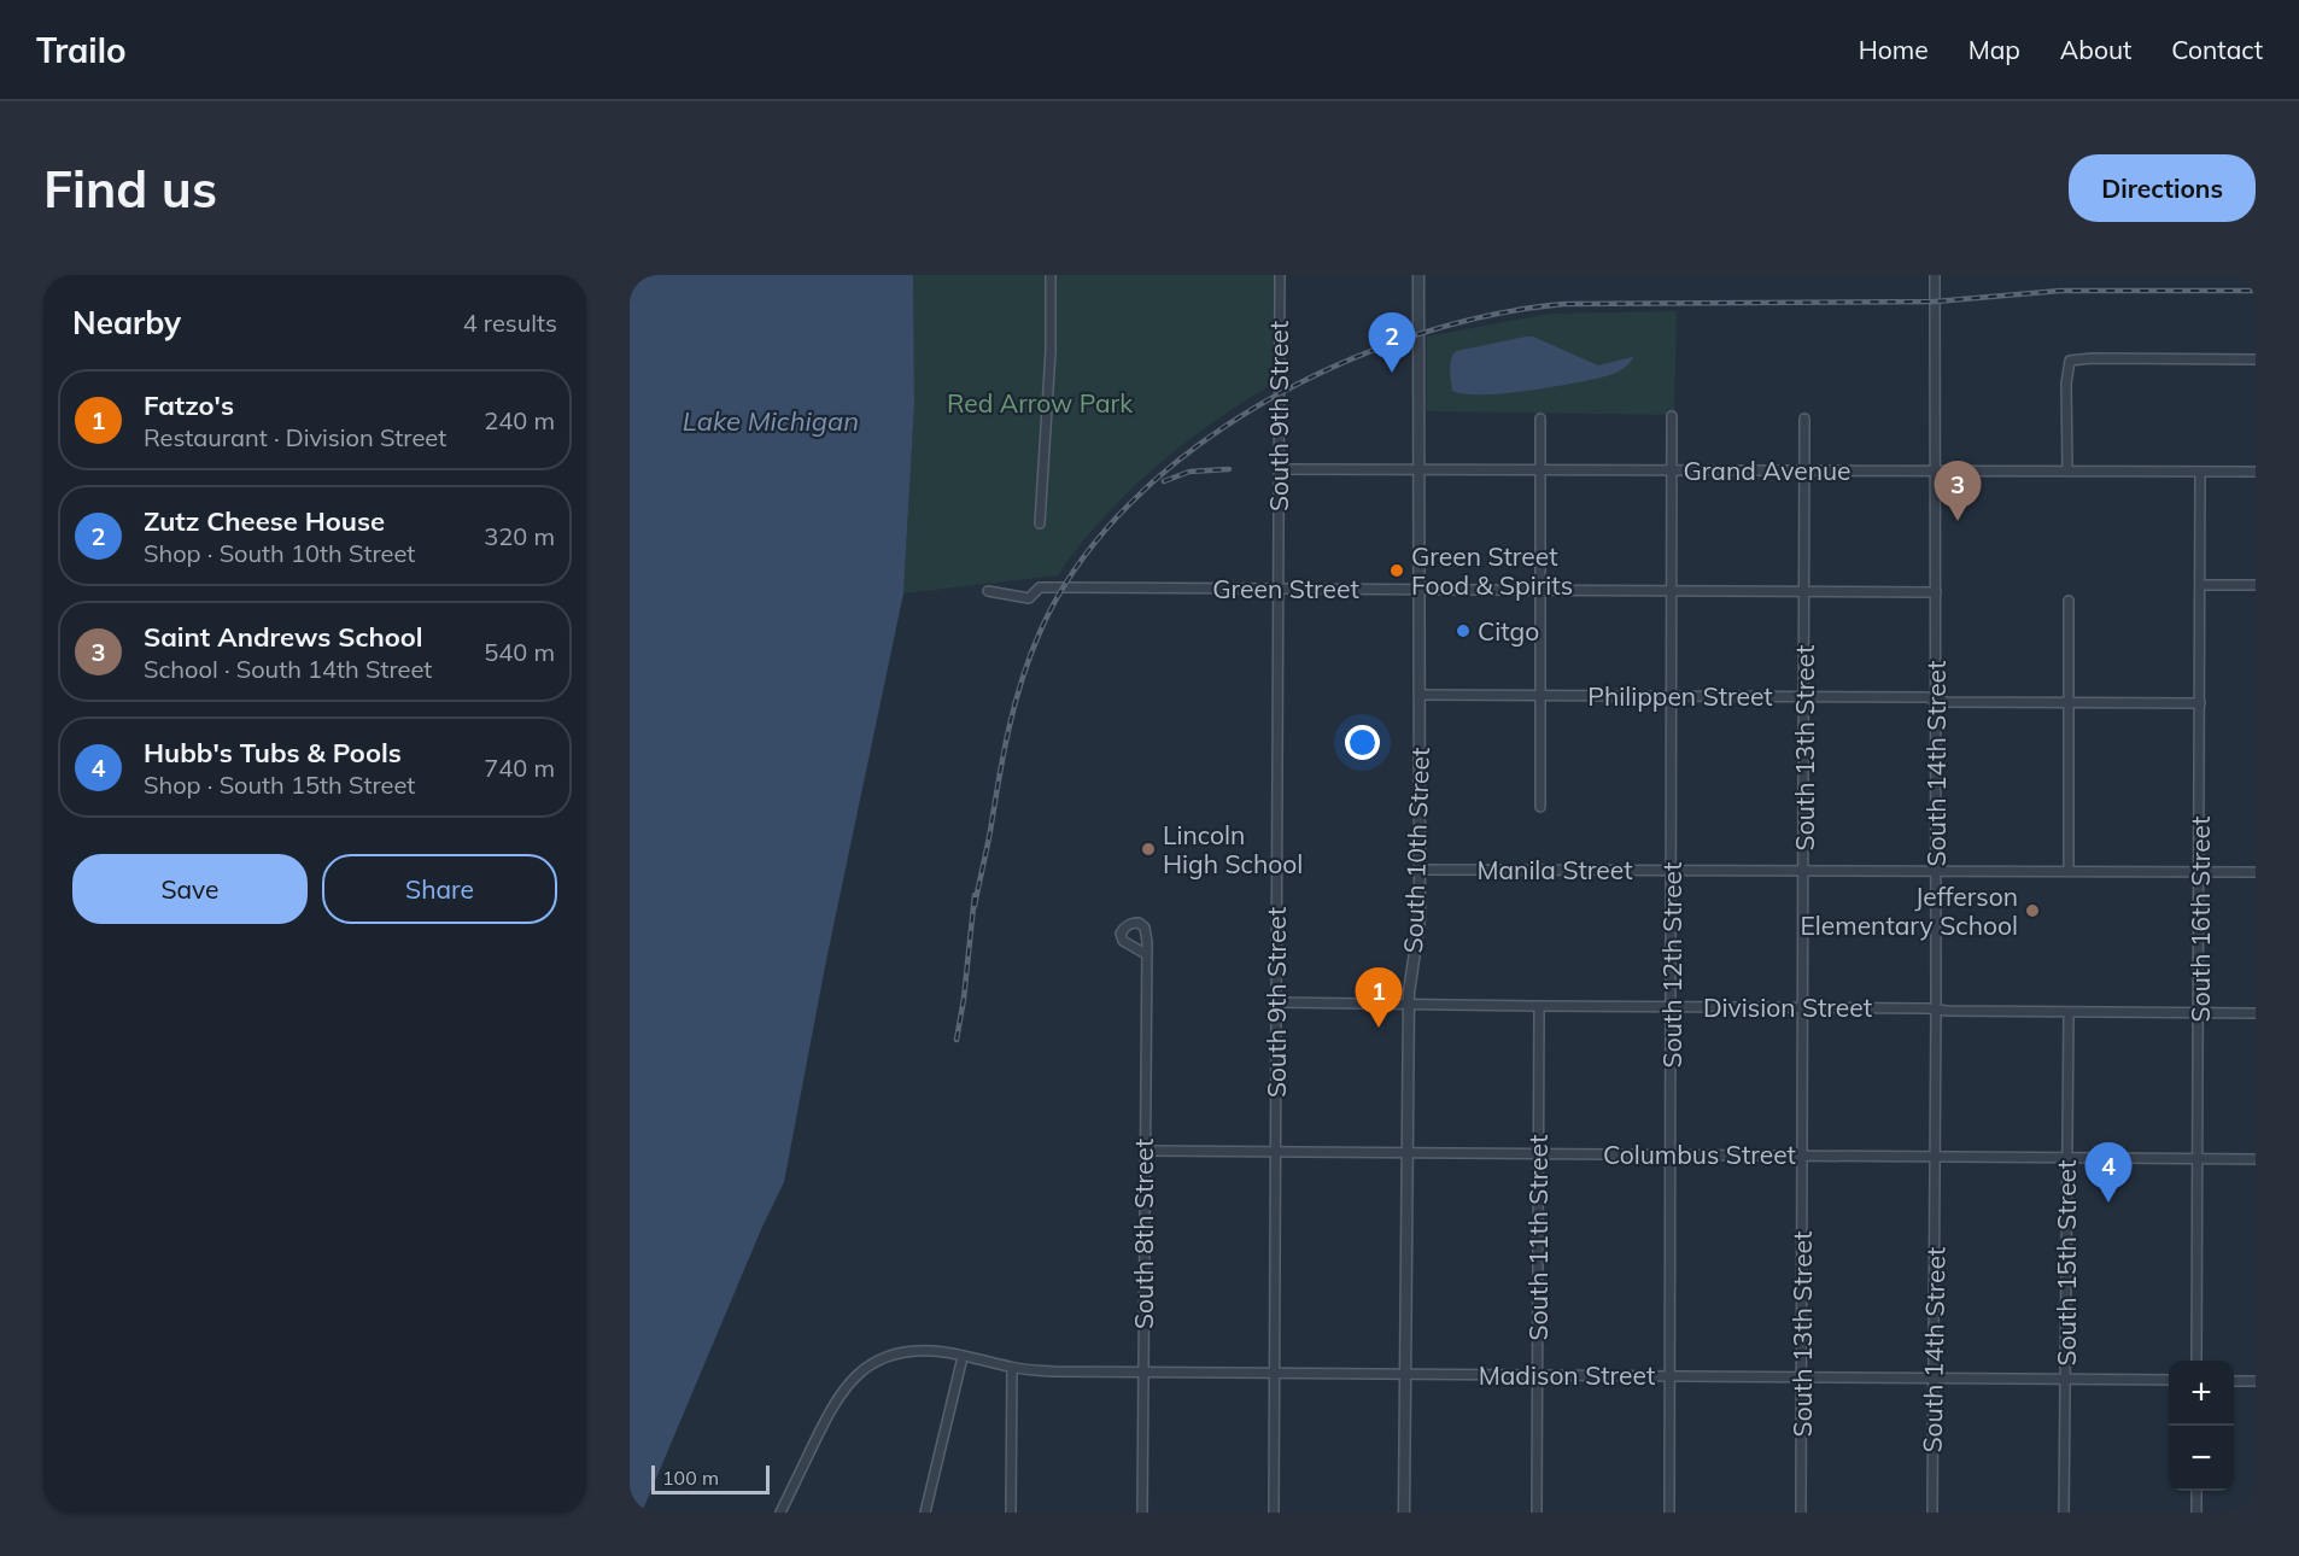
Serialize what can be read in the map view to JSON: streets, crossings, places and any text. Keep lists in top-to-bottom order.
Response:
{
  "streets": {
    "street": [
      "South 9th Street",
      "Grand Avenue",
      "Green Street",
      "Philippen Street",
      "South 13th Street",
      "South 14th Street",
      "South 10th Street",
      "Manila Street",
      "South 16th Street",
      "South 12th Street",
      "Division Street",
      "Columbus Street",
      "South 8th Street",
      "South 11th Street",
      "South 15th Street",
      "Madison Street"
    ]
  },
  "crossings": [
    ["South 9th Street", "Grand Avenue"],
    ["South 9th Street", "Green Street"],
    ["South 9th Street", "Division Street"],
    ["South 9th Street", "Columbus Street"],
    ["South 9th Street", "Madison Street"],
    ["Grand Avenue", "South 13th Street"],
    ["Grand Avenue", "South 14th Street"],
    ["Grand Avenue", "South 10th Street"],
    ["Grand Avenue", "South 16th Street"],
    ["Grand Avenue", "South 12th Street"],
    ["Green Street", "South 13th Street"],
    ["Green Street", "South 14th Street"],
    ["Green Street", "South 10th Street"],
    ["Green Street", "South 12th Street"],
    ["Philippen Street", "South 13th Street"],
    ["Philippen Street", "South 14th Street"],
    ["Philippen Street", "South 10th Street"],
    ["Philippen Street", "South 16th Street"],
    ["Philippen Street", "South 12th Street"],
    ["South 13th Street", "Manila Street"],
    ["South 13th Street", "Division Street"],
    ["South 13th Street", "Columbus Street"],
    ["South 13th Street", "Madison Street"],
    ["South 14th Street", "Manila Street"],
    ["South 14th Street", "Division Street"],
    ["South 14th Street", "Columbus Street"],
    ["South 14th Street", "Madison Street"],
    ["South 10th Street", "Manila Street"],
    ["South 10th Street", "Division Street"],
    ["South 10th Street", "Columbus Street"],
    ["South 10th Street", "Madison Street"],
    ["Manila Street", "South 16th Street"],
    ["Manila Street", "South 12th Street"],
    ["South 16th Street", "Division Street"],
    ["South 16th Street", "Columbus Street"],
    ["South 12th Street", "Division Street"],
    ["South 12th Street", "Columbus Street"],
    ["South 12th Street", "Madison Street"],
    ["Division Street", "South 11th Street"],
    ["Division Street", "South 15th Street"],
    ["Columbus Street", "South 8th Street"],
    ["Columbus Street", "South 11th Street"],
    ["Columbus Street", "South 15th Street"],
    ["South 8th Street", "Madison Street"],
    ["South 11th Street", "Madison Street"],
    ["South 15th Street", "Madison Street"]
  ],
  "water": ["Lake Michigan"],
  "parks": ["Red Arrow Park"],
  "places": [
    "Green Street Food & Spirits",
    "Citgo",
    "Lincoln High School",
    "Jefferson Elementary School"
  ],
  "scale_bar": "100 m",
  "page": {
    "header": "Trailo",
    "nav": [
      "Home",
      "Map",
      "About",
      "Contact"
    ],
    "buttons": [
      "Directions",
      ["Save", "Share"]
    ],
    "title": "Find us",
    "heading": ["Nearby", "4 results"],
    "pins": [
      "2",
      "3",
      "1",
      "4"
    ],
    "list": [
      {
        "mark": "1",
        "name": "Fatzo's",
        "note": "Restaurant · Division Street",
        "value": "240 m"
      },
      {
        "mark": "2",
        "name": "Zutz Cheese House",
        "note": "Shop · South 10th Street",
        "value": "320 m"
      },
      {
        "mark": "3",
        "name": "Saint Andrews School",
        "note": "School · South 14th Street",
        "value": "540 m"
      },
      {
        "mark": "4",
        "name": "Hubb's Tubs & Pools",
        "note": "Shop · South 15th Street",
        "value": "740 m"
      }
    ],
    "map_buttons": ["+", "−"],
    "scale": "100 m"
  }
}
